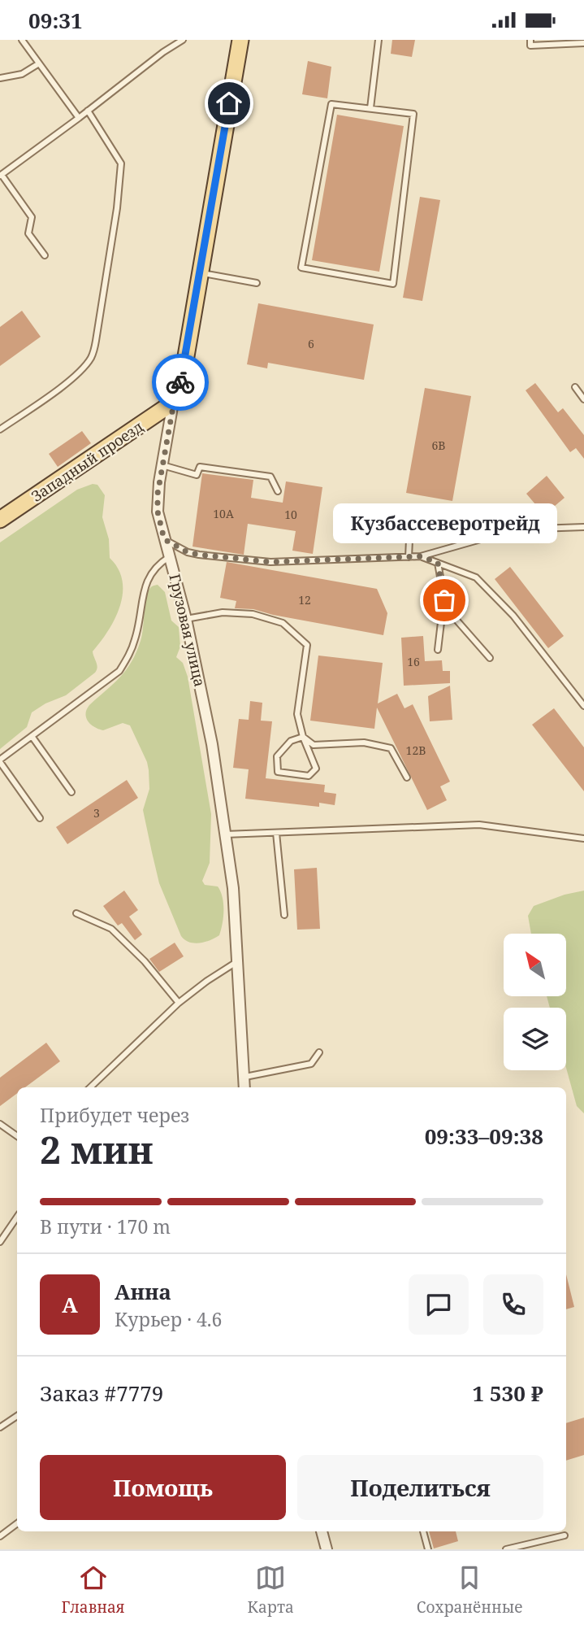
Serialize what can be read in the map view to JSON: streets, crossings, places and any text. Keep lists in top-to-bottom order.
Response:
{
  "streets": {
    "main road": ["Западный проезд", "Грузовая улица"]
  },
  "crossings": [
    ["Западный проезд", "Грузовая улица"]
  ],
  "places": ["Кузбассеверотрейд"],
  "house_numbers": [
    "6",
    "6В",
    "10А",
    "10",
    "12",
    "16",
    "12В",
    "3"
  ],
  "north": "top left",
  "page": {
    "status": "09:31",
    "bubble": "Кузбассеверотрейд",
    "heading": ["2 мин", "Прибудет через", "09:33–09:38"],
    "panel": [
      "Анна",
      "Курьер · 4.6",
      "Заказ #7779",
      "1 530 ₽"
    ],
    "bar": "В пути · 170 m",
    "round": "А",
    "buttons": ["Помощь", "Поделиться"],
    "tabs": ["Главная", "Карта", "Сохранённые"]
  }
}
